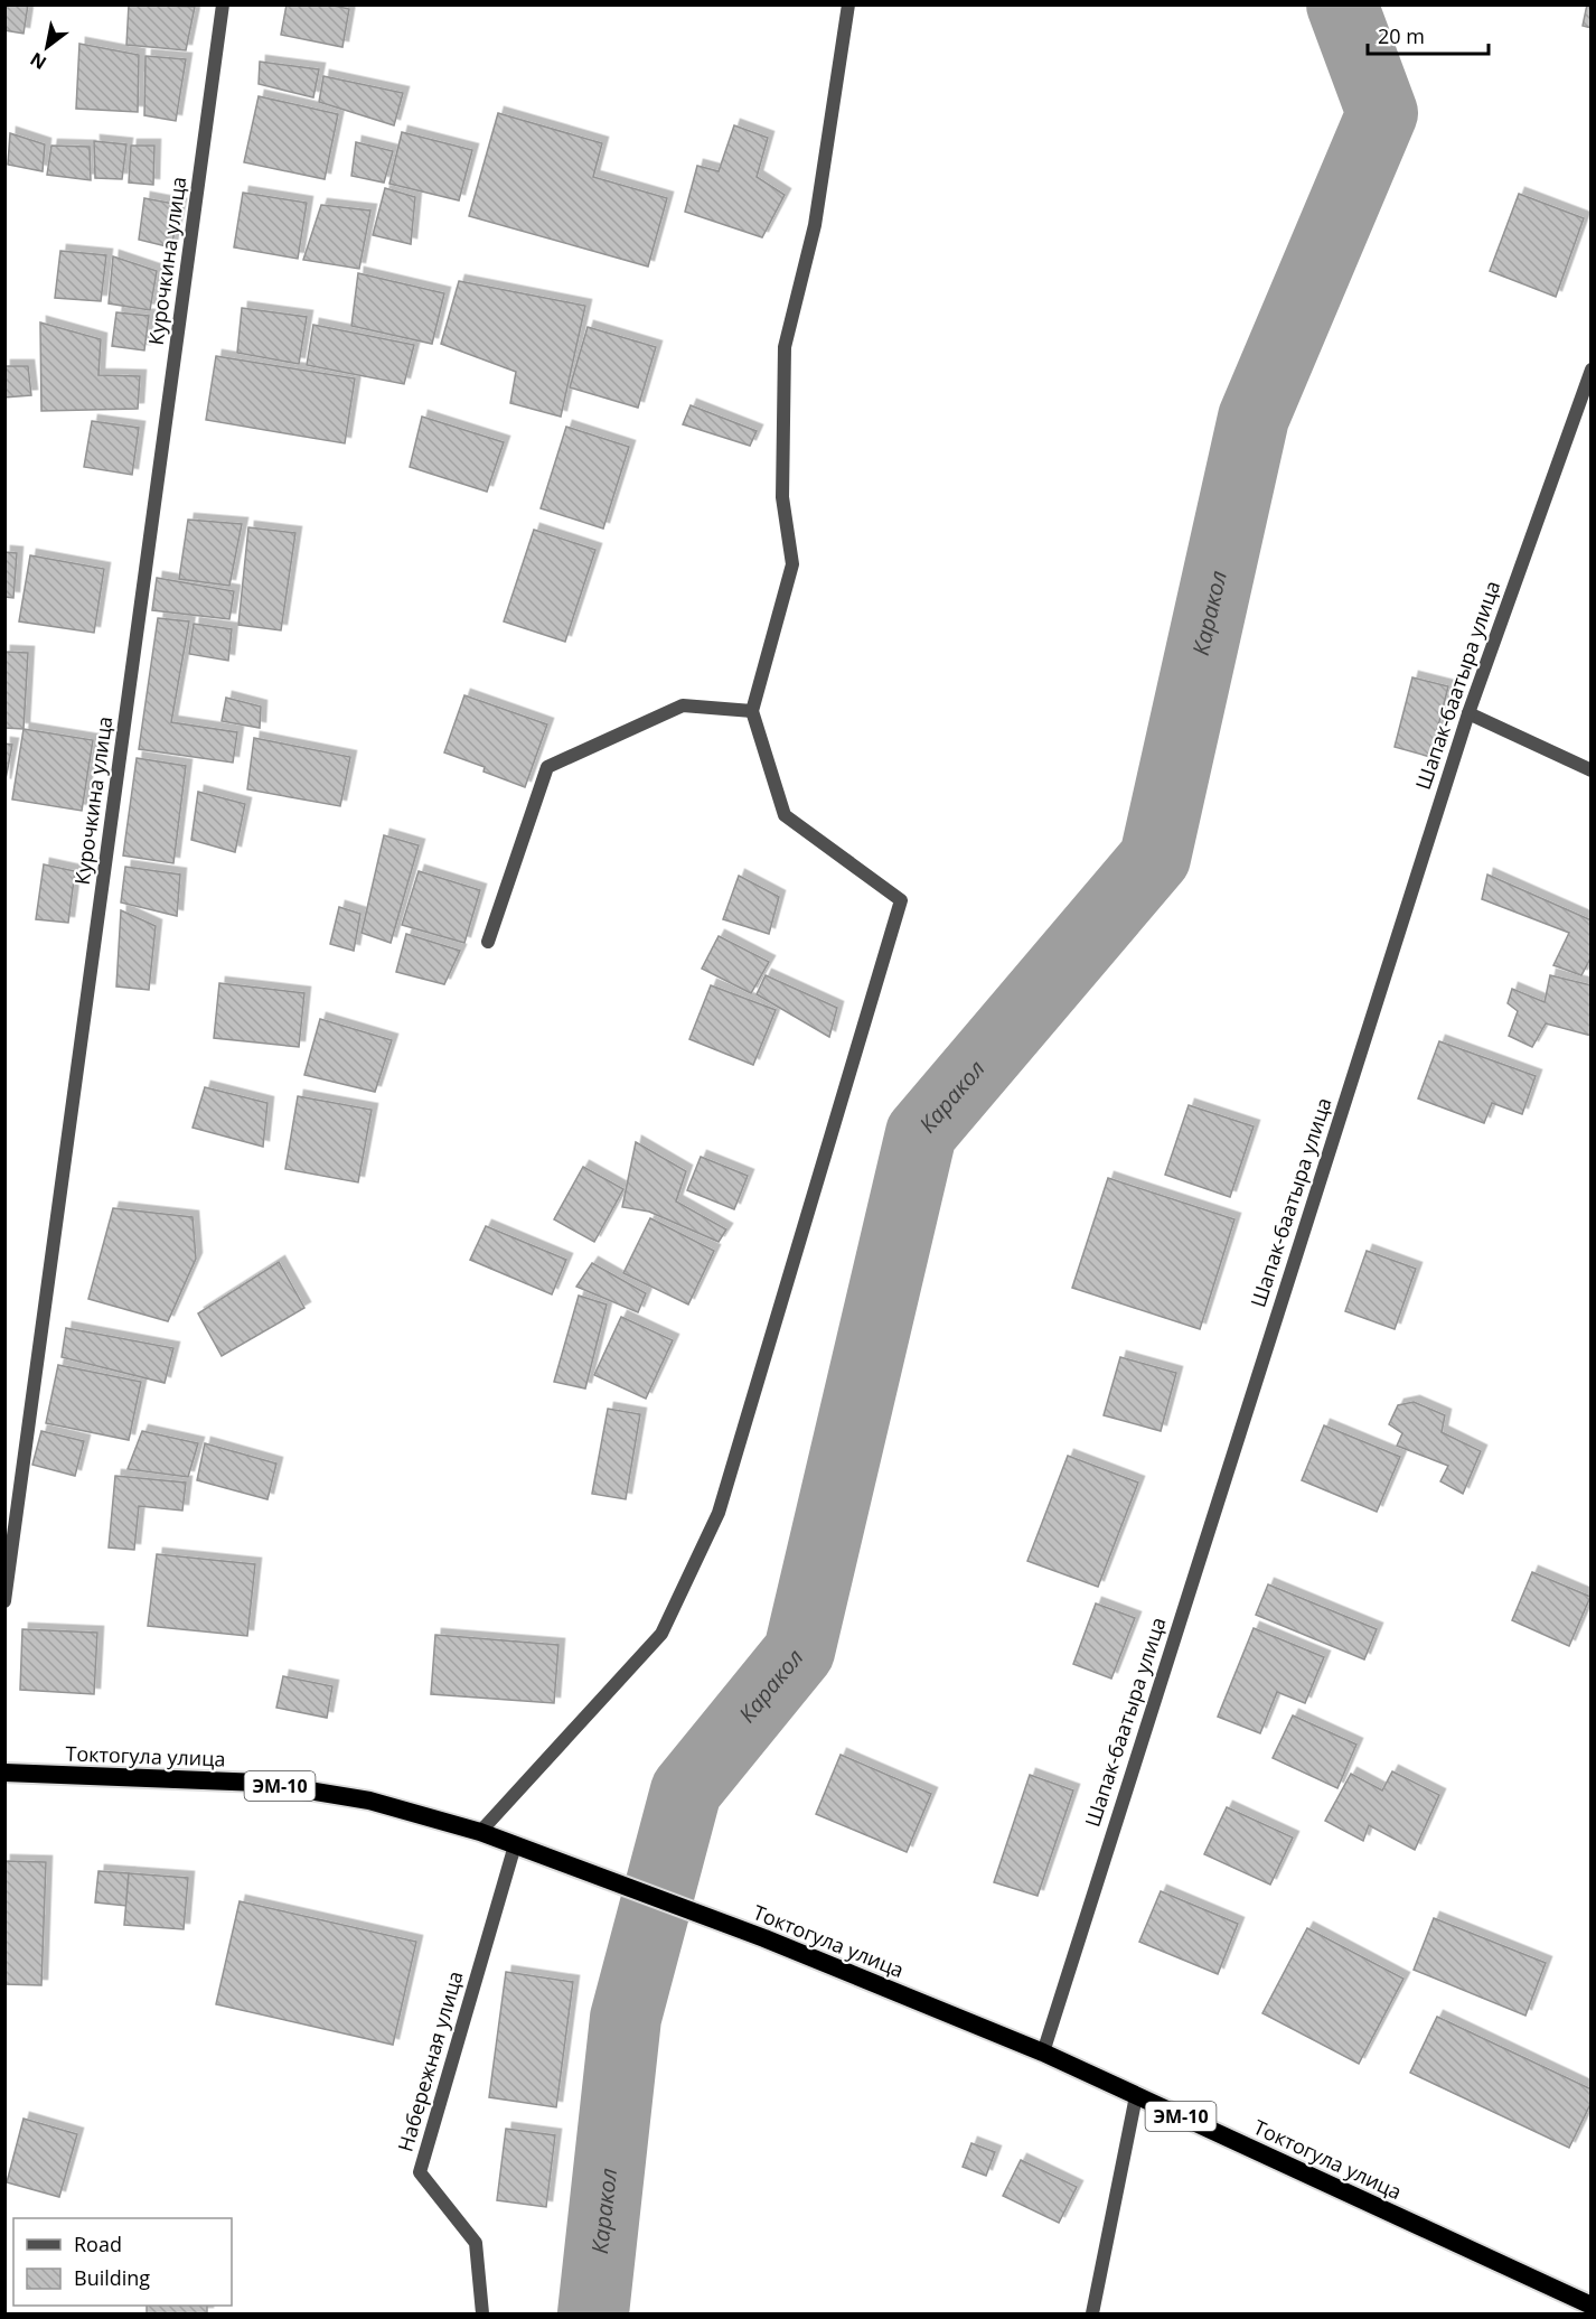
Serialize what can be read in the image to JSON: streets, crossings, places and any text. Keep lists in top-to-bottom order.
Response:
{
  "streets": {
    "highway": ["Токтогула улица", "ЭМ-10"],
    "street": ["Курочкина улица", "Шапак-баатыра улица", "Набережная улица"]
  },
  "crossings": [
    ["Шапак-баатыра улица", "Токтогула улица"],
    ["Токтогула улица", "Набережная улица"]
  ],
  "water": ["Каракол"],
  "legend": ["Road", "Building"],
  "scale_bar": "20 m",
  "north": "bottom left"
}
